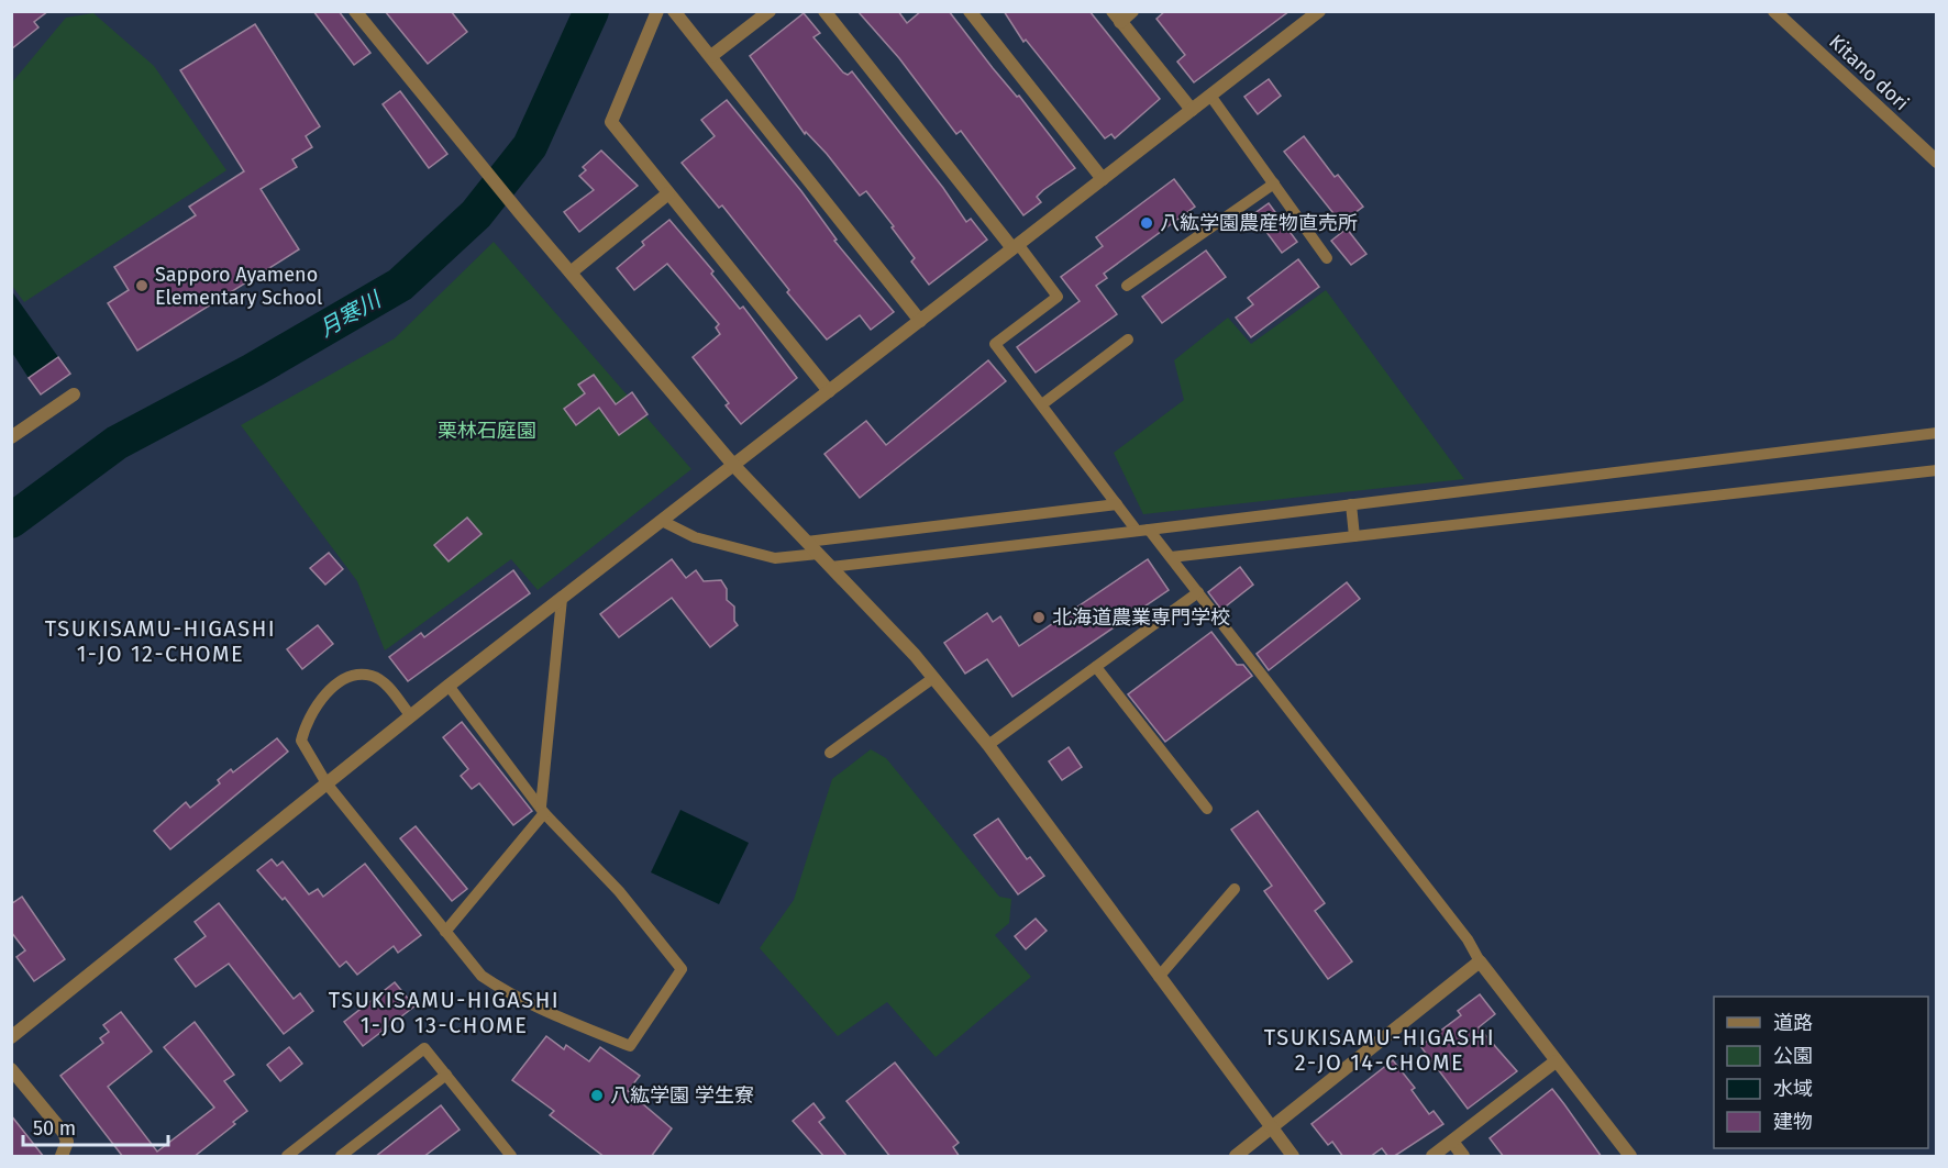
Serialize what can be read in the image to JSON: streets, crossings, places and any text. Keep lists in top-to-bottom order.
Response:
{
  "streets": {
    "street": ["Kitano dori"]
  },
  "districts": ["TSUKISAMU-HIGASHI 1-JO 12-CHOME", "TSUKISAMU-HIGASHI 1-JO 13-CHOME", "TSUKISAMU-HIGASHI 2-JO 14-CHOME"],
  "water": ["月寒川"],
  "parks": ["栗林石庭園"],
  "places": [
    "八紘学園農産物直売所",
    "Sapporo Ayameno Elementary School",
    "北海道農業専門学校",
    "八紘学園 学生寮"
  ],
  "legend": [
    "道路",
    "公園",
    "水域",
    "建物"
  ],
  "scale_bar": "50 m"
}
